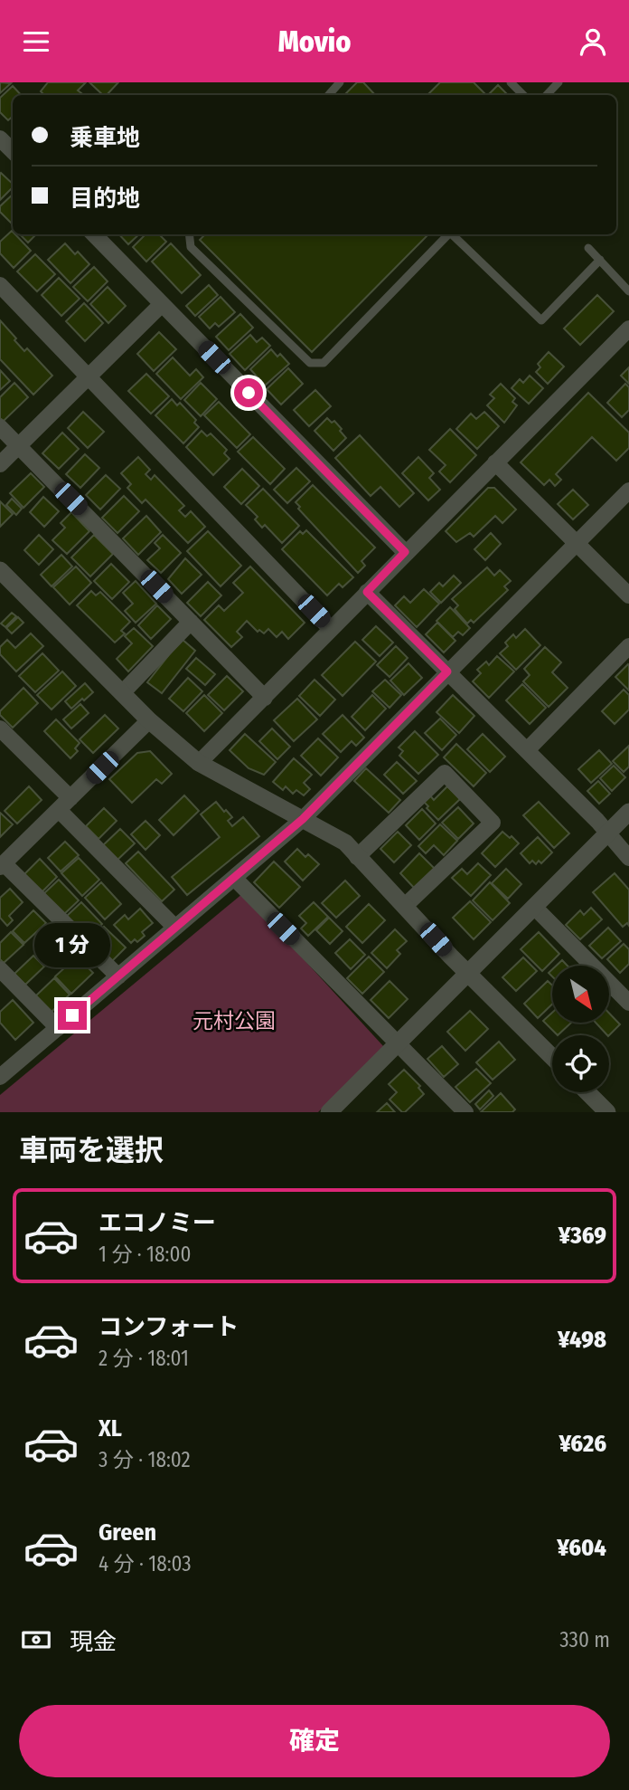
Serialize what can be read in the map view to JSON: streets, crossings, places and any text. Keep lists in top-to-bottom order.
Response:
{
  "parks": ["元村公園"],
  "north": "bottom right",
  "page": {
    "header": "Movio",
    "banner": ["乗車地", "目的地"],
    "bubble": "1 分",
    "heading": "車両を選択",
    "list": [
      {
        "name": "エコノミー",
        "note": "1 分 · 18:00",
        "value": "¥369"
      },
      {
        "name": "コンフォート",
        "note": "2 分 · 18:01",
        "value": "¥498"
      },
      {
        "name": "XL",
        "note": "3 分 · 18:02",
        "value": "¥626"
      },
      {
        "name": "Green",
        "note": "4 分 · 18:03",
        "value": "¥604"
      }
    ],
    "pay": ["現金", "330 m"],
    "buttons": "確定"
  }
}
